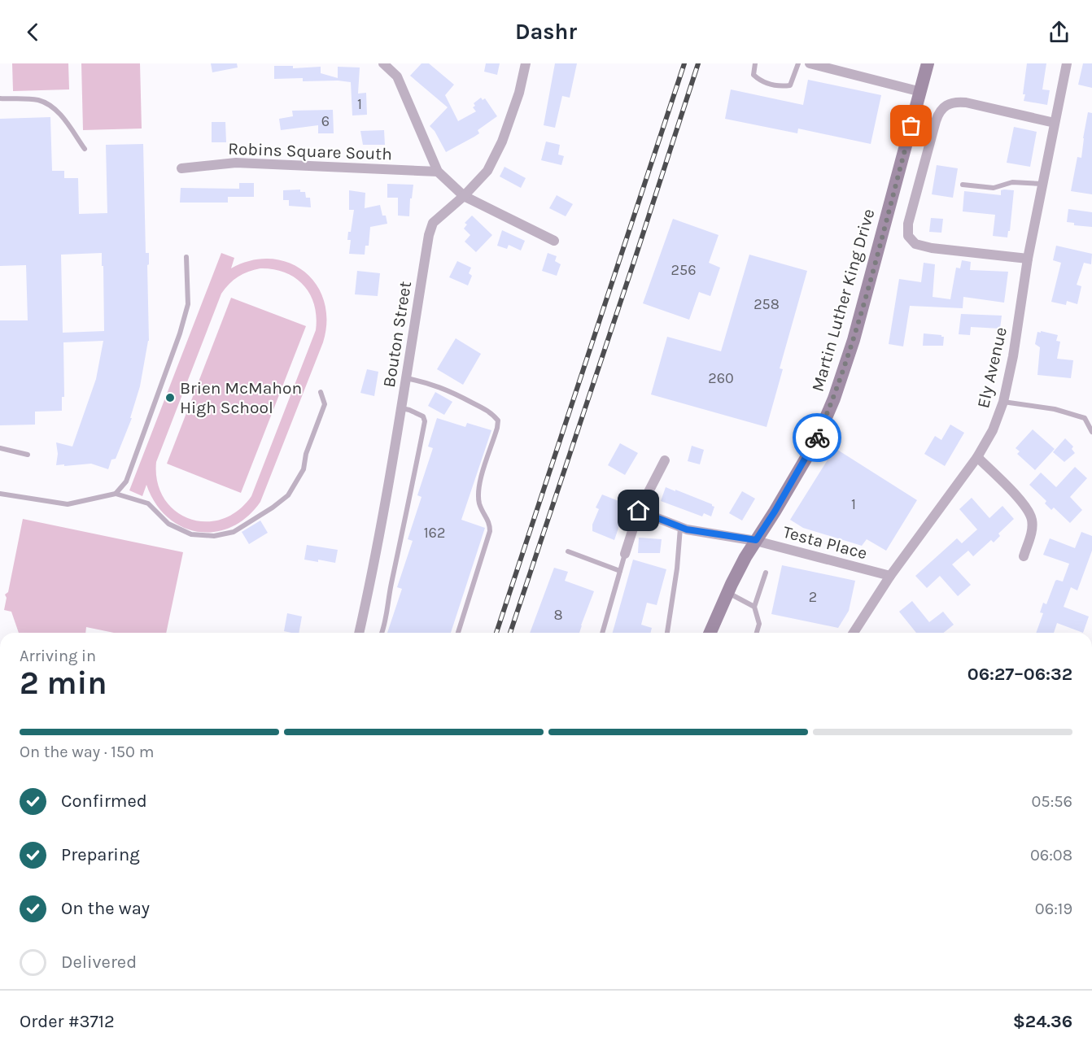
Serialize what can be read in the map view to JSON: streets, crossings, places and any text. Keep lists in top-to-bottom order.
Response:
{
  "streets": {
    "main road": ["Martin Luther King Drive"],
    "street": [
      "Robins Square South",
      "Bouton Street",
      "Ely Avenue",
      "Testa Place"
    ]
  },
  "crossings": [
    ["Martin Luther King Drive", "Testa Place"],
    ["Ely Avenue", "Testa Place"]
  ],
  "places": ["Brien McMahon High School"],
  "house_numbers": [
    "1",
    "6",
    "256",
    "258",
    "260",
    "1",
    "162",
    "2",
    "8"
  ],
  "page": {
    "header": "Dashr",
    "heading": ["2 min", "Arriving in", "06:27–06:32"],
    "panel": ["Order #3712", "$24.36"],
    "bar": "On the way · 150 m",
    "list": [
      ["Confirmed", "05:56"],
      ["Preparing", "06:08"],
      ["On the way", "06:19"],
      "Delivered"
    ]
  }
}
